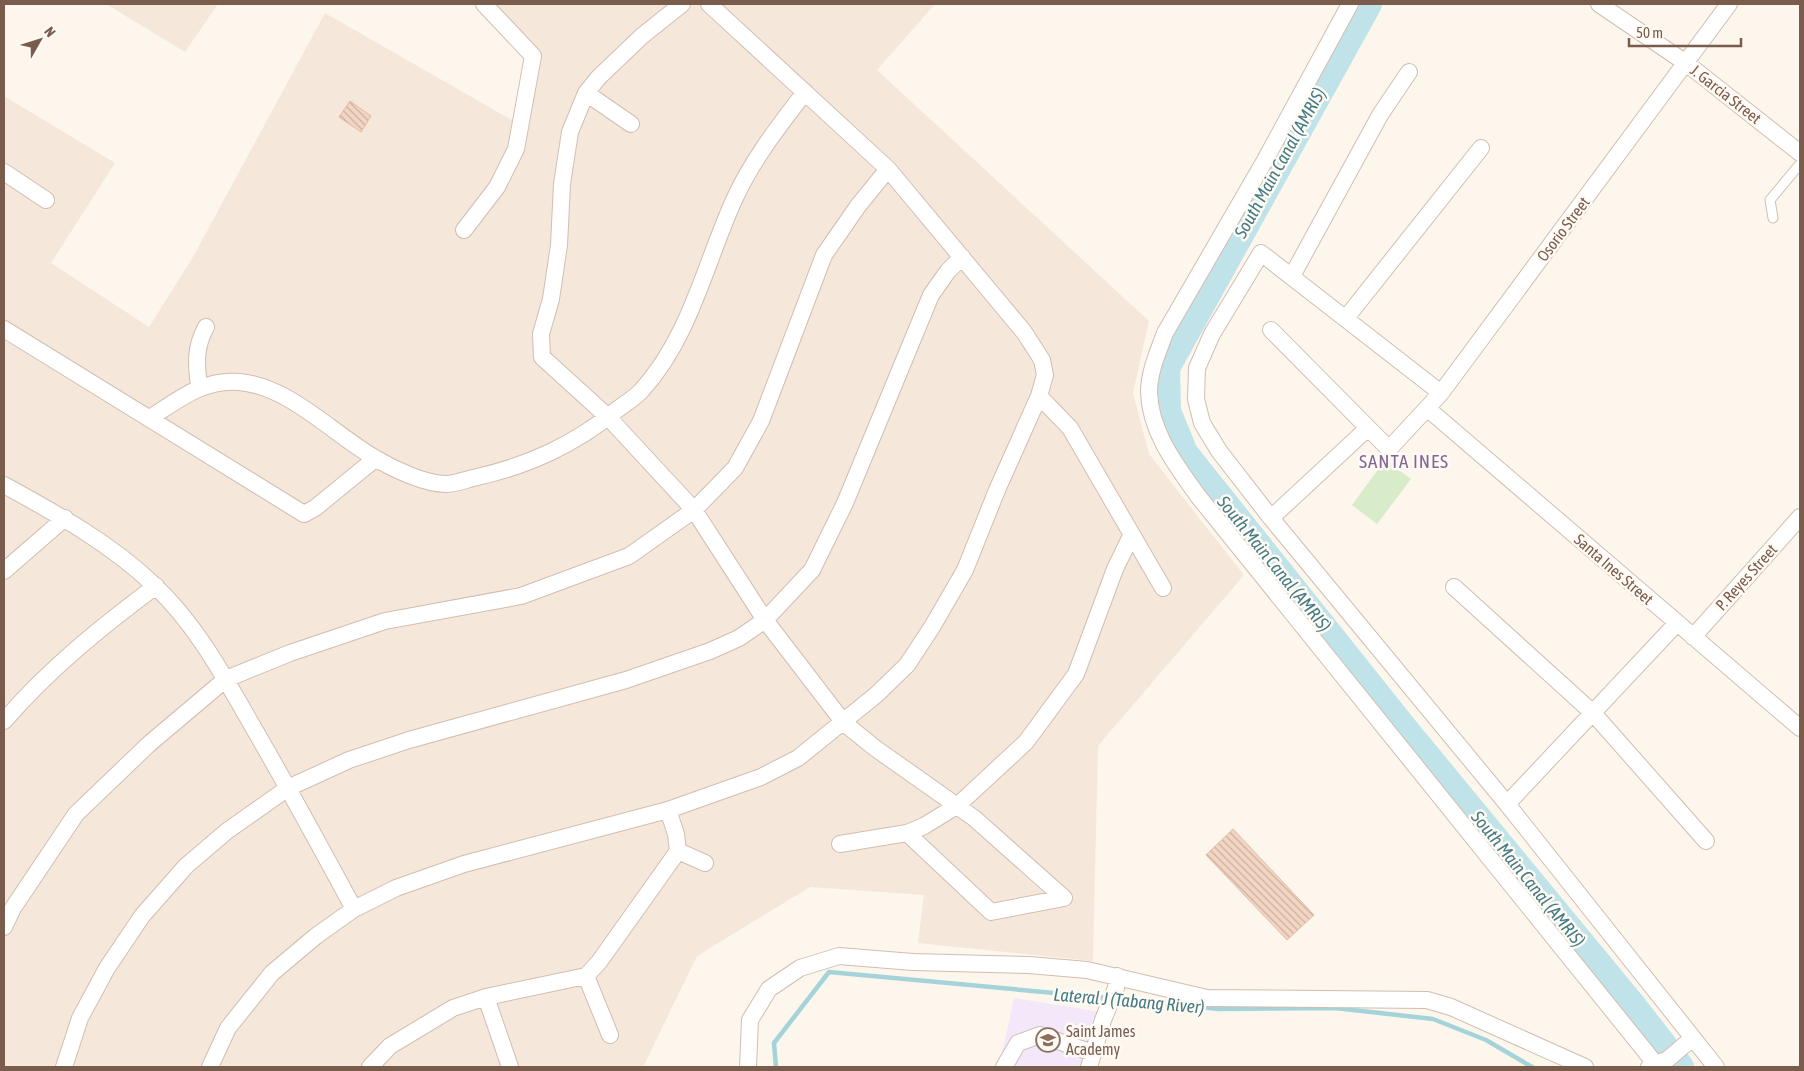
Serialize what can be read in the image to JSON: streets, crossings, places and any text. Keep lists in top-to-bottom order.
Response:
{
  "streets": {
    "street": [
      "J. Garcia Street",
      "Osorio Street",
      "Santa Ines Street",
      "P. Reyes Street"
    ]
  },
  "crossings": [
    ["J. Garcia Street", "Osorio Street"],
    ["Osorio Street", "Santa Ines Street"],
    ["Santa Ines Street", "P. Reyes Street"]
  ],
  "districts": ["SANTA INES"],
  "water": ["South Main Canal (AMRIS)", "Lateral J (Tabang River)"],
  "places": {
    "school or university": ["Saint James Academy"]
  },
  "scale_bar": "50 m",
  "north": "top right"
}
